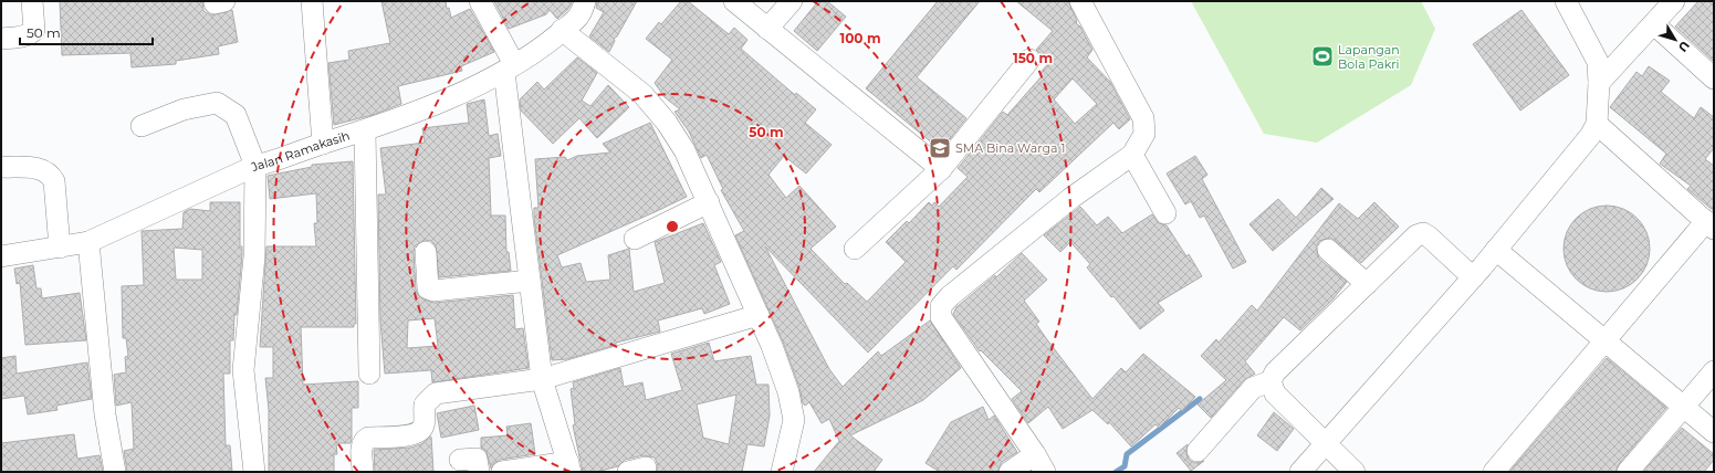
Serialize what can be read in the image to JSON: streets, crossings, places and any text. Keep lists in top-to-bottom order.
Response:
{
  "streets": {
    "street": ["Jalan Ramakasih"]
  },
  "places": {
    "sports": ["Lapangan Bola Pakri"],
    "school or university": ["SMA Bina Warga 1"]
  },
  "scale_bar": "50 m",
  "north": "bottom right",
  "rings": ["100 m", "150 m", "50 m"]
}
